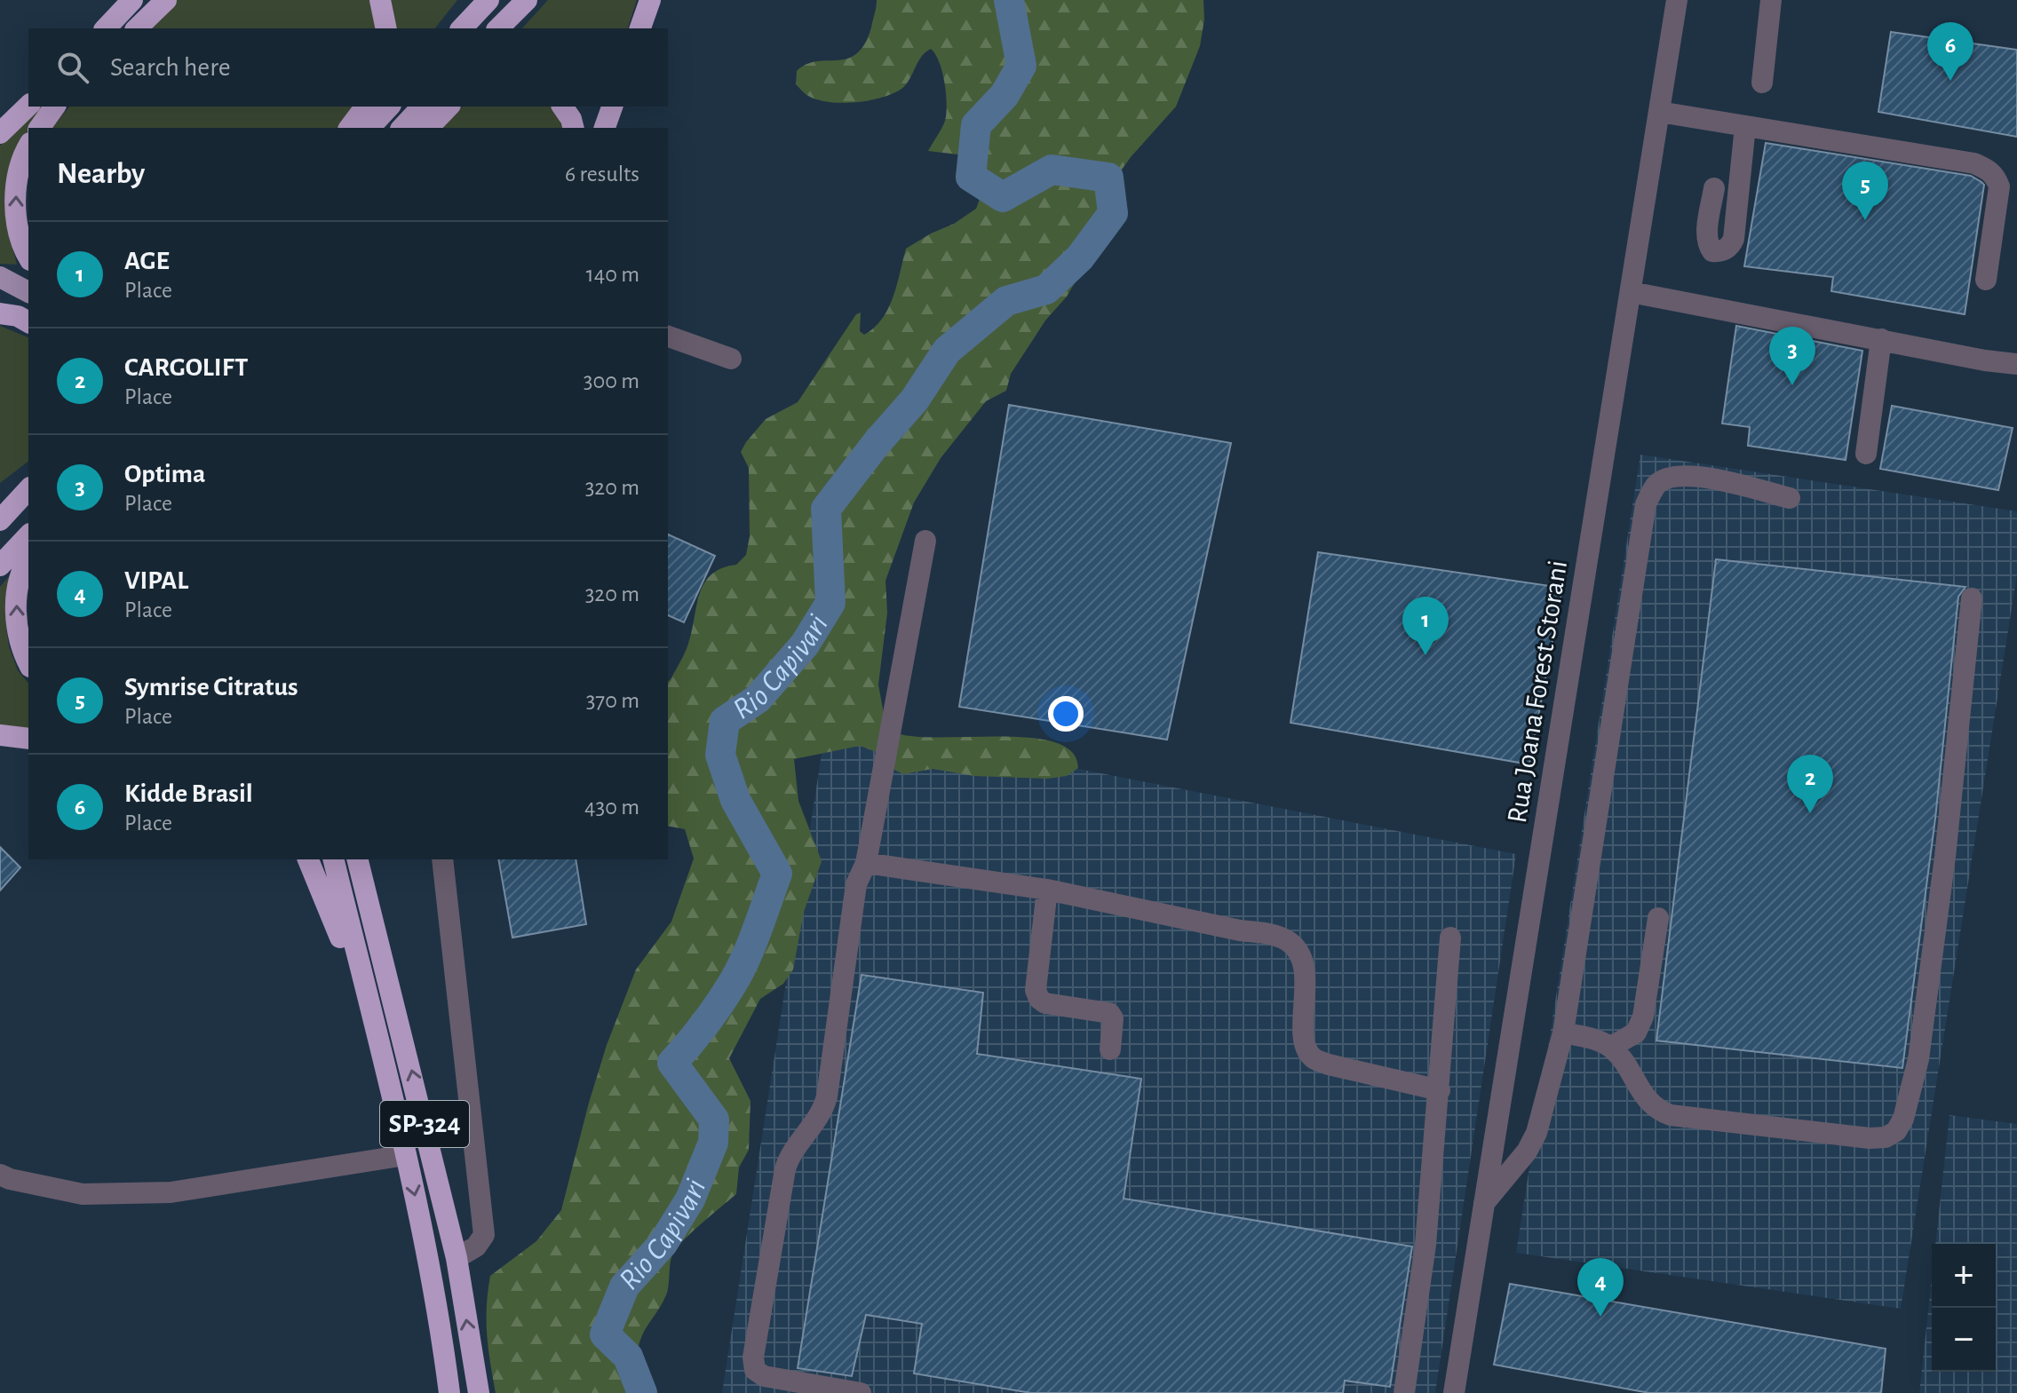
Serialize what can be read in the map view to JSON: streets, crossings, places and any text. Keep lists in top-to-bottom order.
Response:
{
  "streets": {
    "highway": ["SP-324"],
    "lane": ["Rua Joana Forest Storani"]
  },
  "water": ["Rio Capivari"],
  "page": {
    "pins": [
      "6",
      "5",
      "3",
      "1",
      "2",
      "4"
    ],
    "search": "Search here",
    "heading": ["Nearby", "6 results"],
    "list": [
      {
        "mark": "1",
        "name": "AGE",
        "note": "Place",
        "value": "140 m"
      },
      {
        "mark": "2",
        "name": "CARGOLIFT",
        "note": "Place",
        "value": "300 m"
      },
      {
        "mark": "3",
        "name": "Optima",
        "note": "Place",
        "value": "320 m"
      },
      {
        "mark": "4",
        "name": "VIPAL",
        "note": "Place",
        "value": "320 m"
      },
      {
        "mark": "5",
        "name": "Symrise Citratus",
        "note": "Place",
        "value": "370 m"
      },
      {
        "mark": "6",
        "name": "Kidde Brasil",
        "note": "Place",
        "value": "430 m"
      }
    ],
    "map_buttons": ["+", "−"]
  }
}
